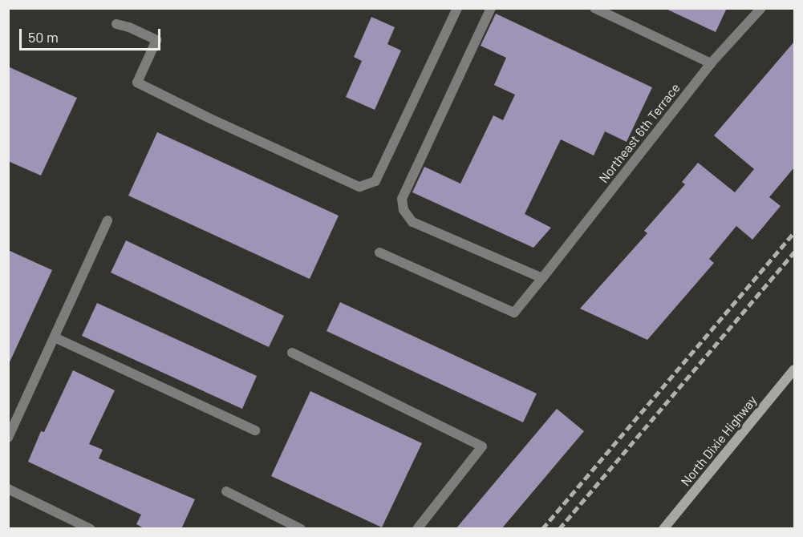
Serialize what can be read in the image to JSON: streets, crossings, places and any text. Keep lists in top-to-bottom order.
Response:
{
  "streets": {
    "main road": ["North Dixie Highway"],
    "street": ["Northeast 6th Terrace"]
  },
  "scale_bar": "50 m"
}
